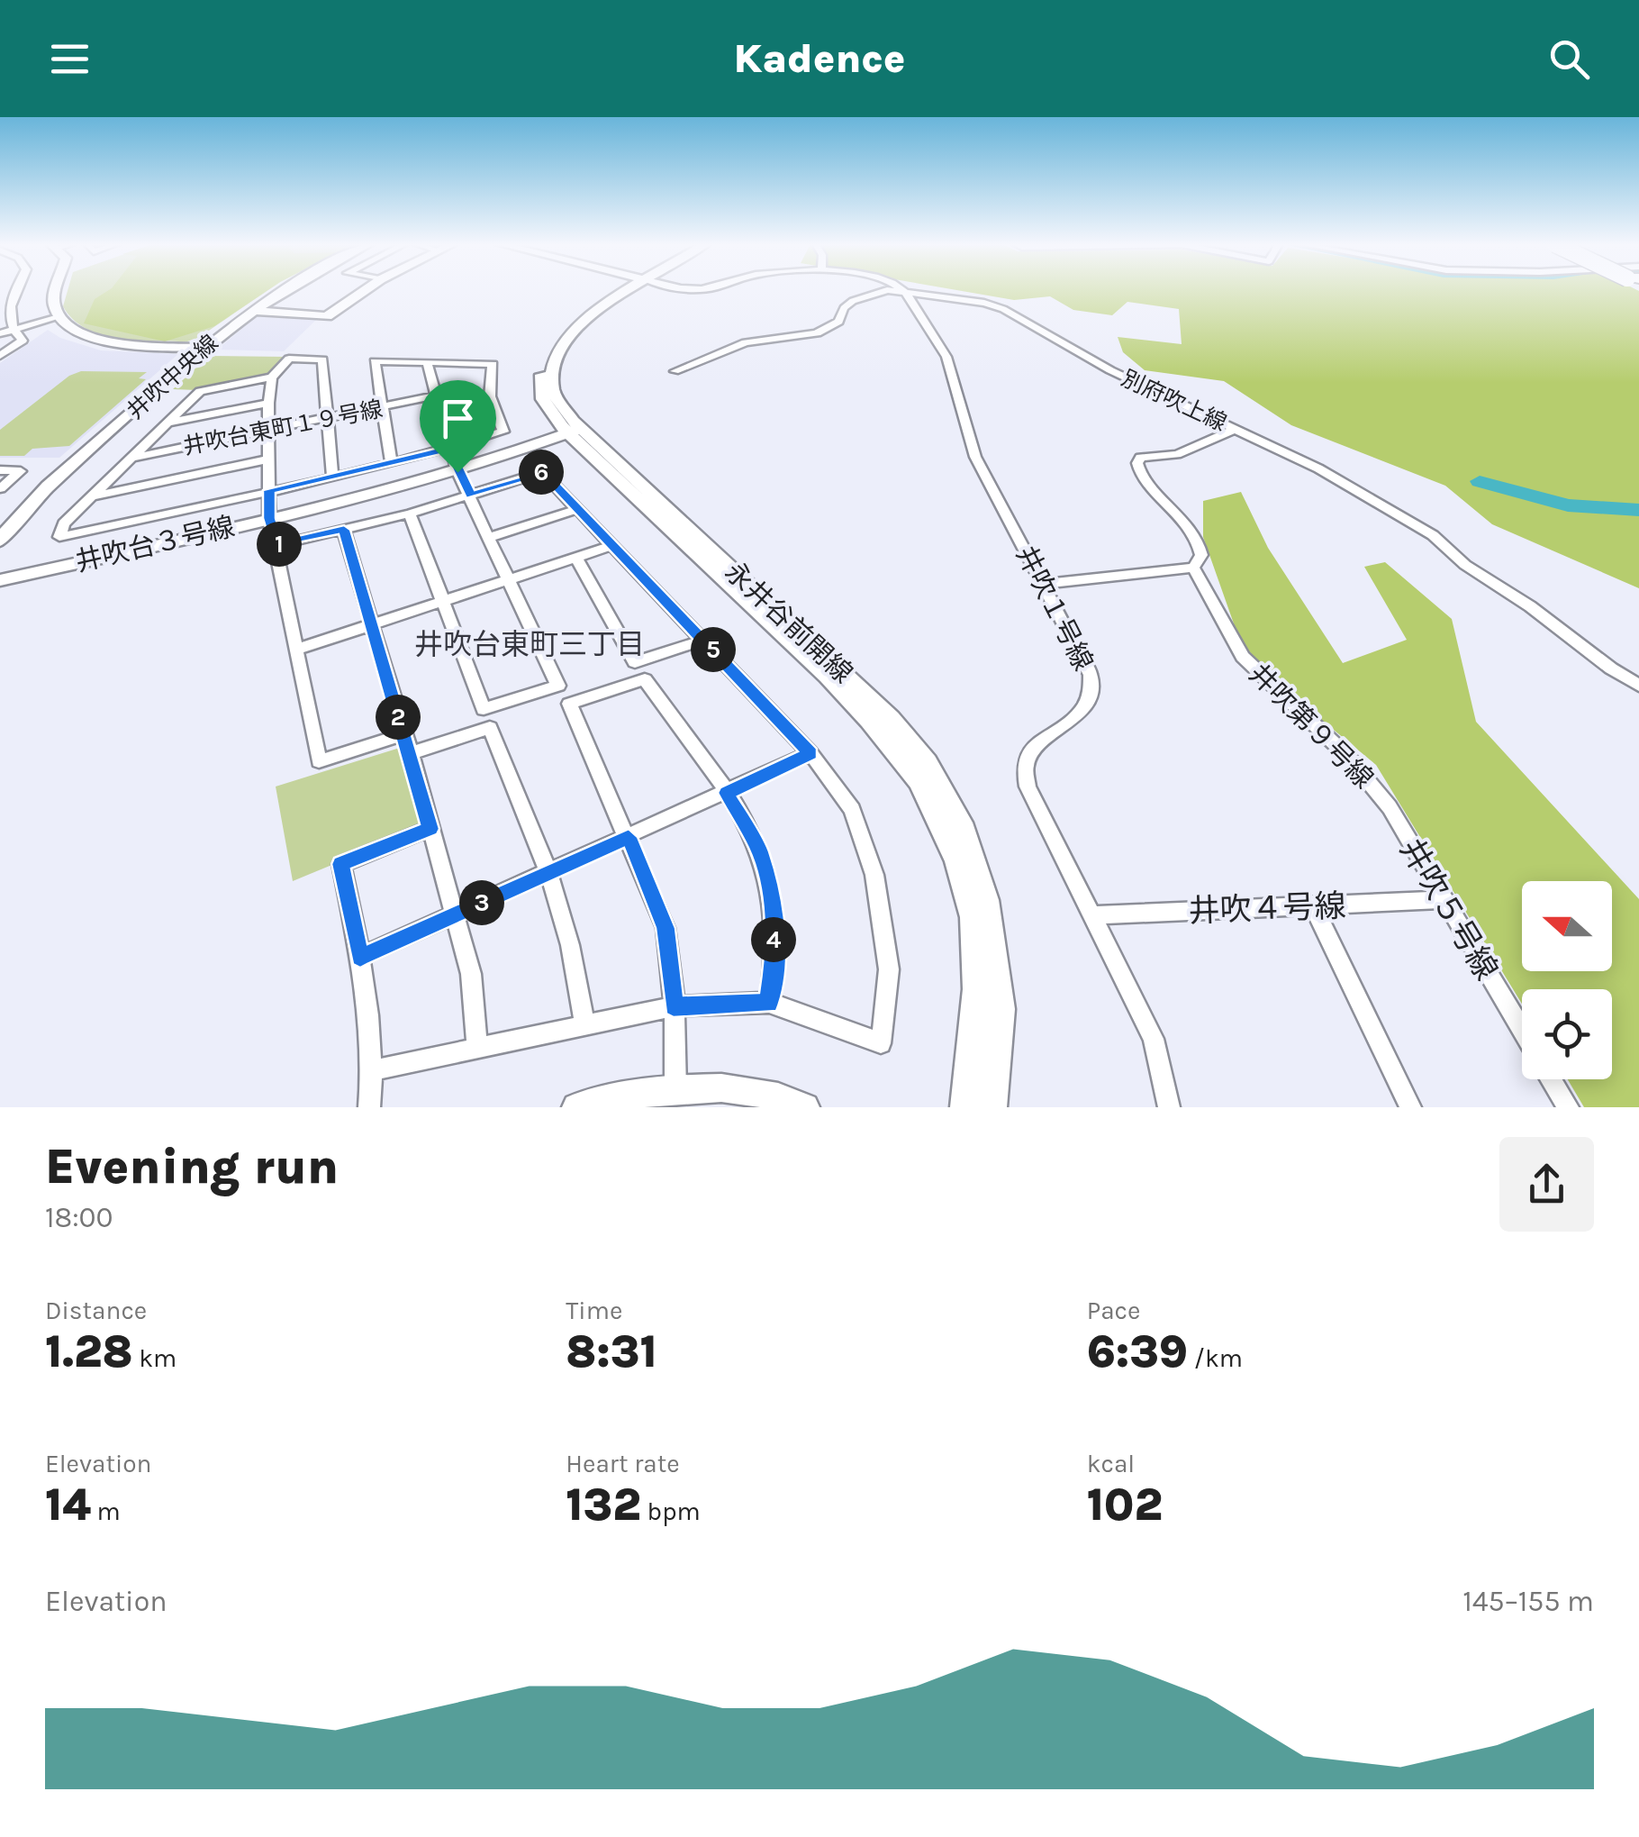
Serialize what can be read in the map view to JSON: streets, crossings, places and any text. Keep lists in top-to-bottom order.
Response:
{
  "streets": {
    "street": [
      "井吹中央線",
      "別府吹上線",
      "井吹台東町１９号線",
      "井吹台３号線",
      "井吹１号線",
      "永井谷前開線",
      "井吹第９号線",
      "井吹４号線",
      "井吹５号線"
    ]
  },
  "crossings": [
    ["別府吹上線", "井吹１号線"],
    ["別府吹上線", "井吹第９号線"],
    ["井吹台３号線", "永井谷前開線"],
    ["井吹１号線", "井吹４号線"],
    ["井吹第９号線", "井吹５号線"],
    ["井吹４号線", "井吹５号線"]
  ],
  "districts": ["井吹台東町三丁目"],
  "north": "left",
  "page": {
    "header": "Kadence",
    "pins": [
      "6",
      "1",
      "5",
      "2",
      "3",
      "4"
    ],
    "heading": ["Evening run", "18:00"],
    "stats": [
      ["Distance", "1.28 km"],
      ["Time", "8:31"],
      ["Pace", "6:39 /km"],
      ["Elevation", "14 m"],
      ["Heart rate", "132 bpm"],
      ["kcal", "102"]
    ],
    "chart": ["Elevation", "145–155 m"]
  }
}
